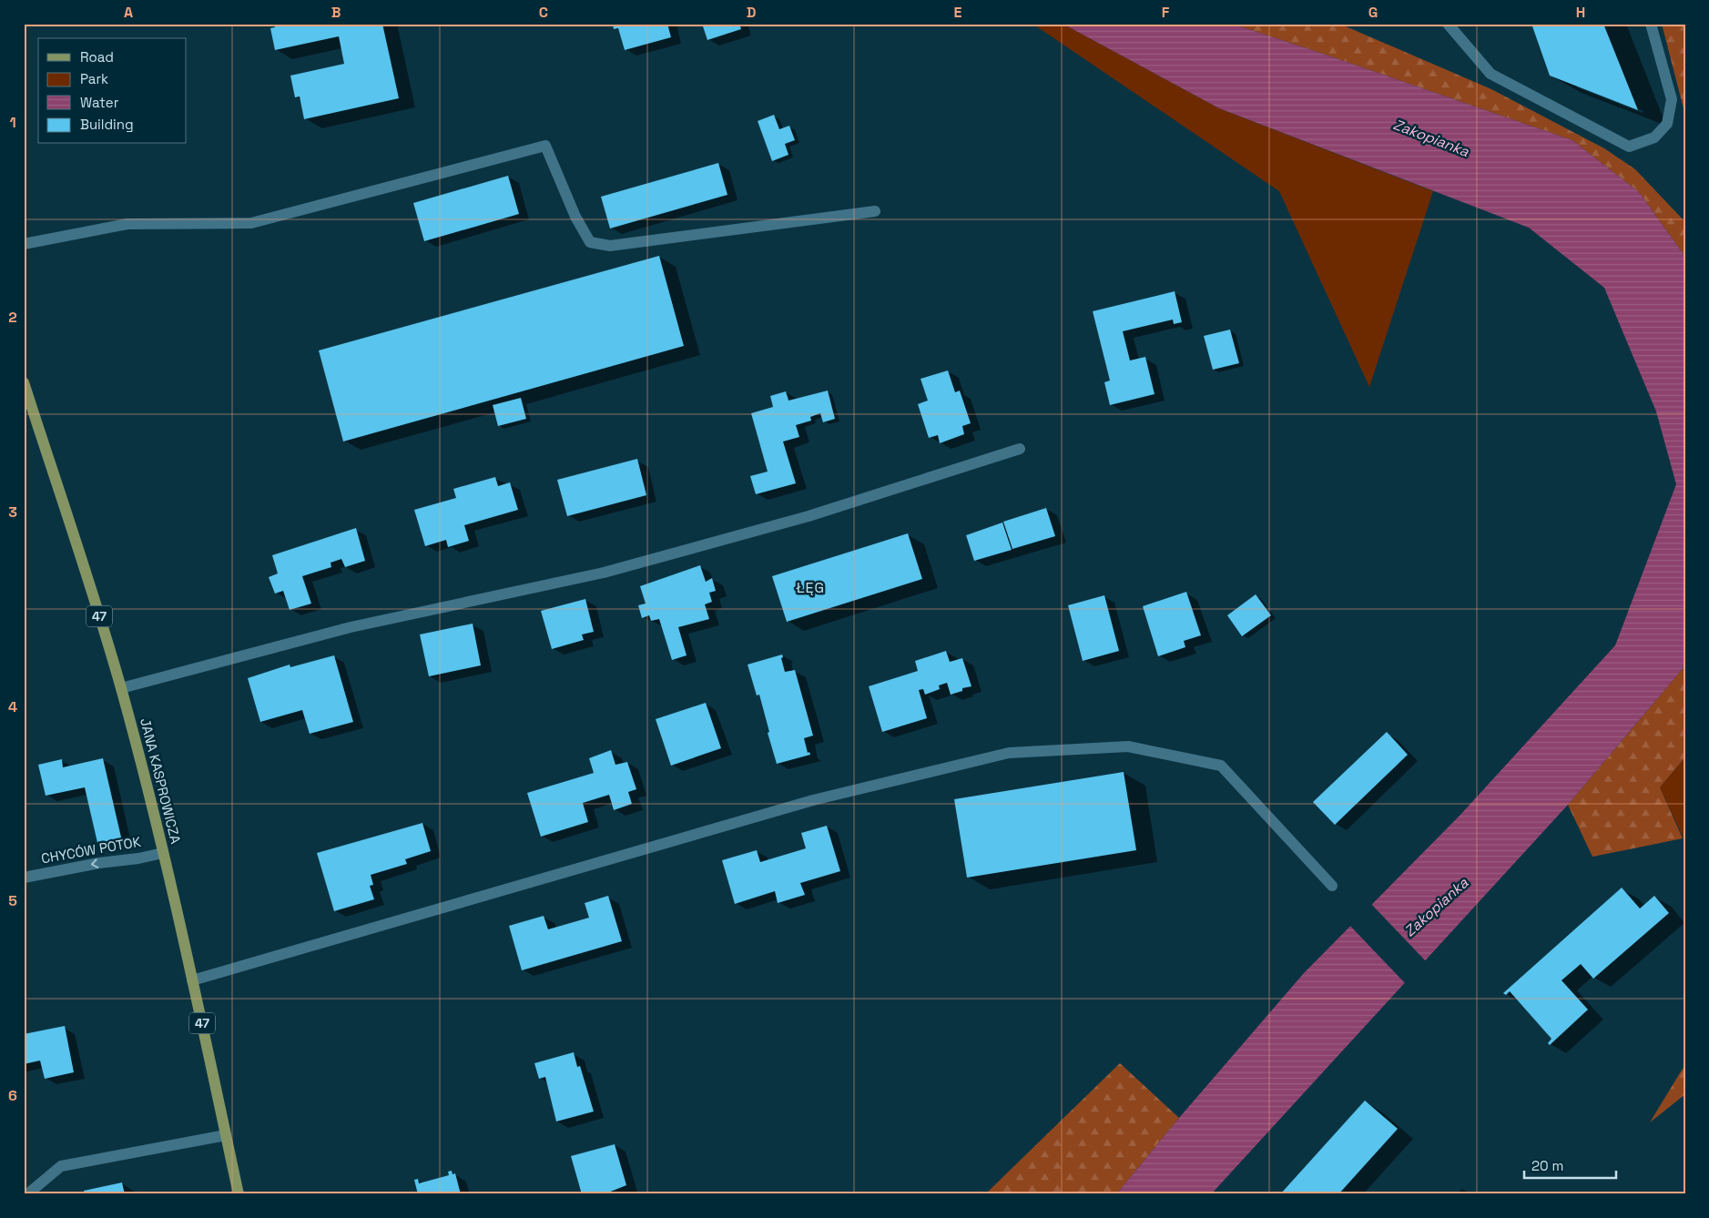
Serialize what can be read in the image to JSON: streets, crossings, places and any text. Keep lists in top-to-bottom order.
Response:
{
  "streets": {
    "main road": ["47", "JANA KASPROWICZA"],
    "street": ["CHYCÓW POTOK"]
  },
  "crossings": [
    ["JANA KASPROWICZA", "CHYCÓW POTOK"]
  ],
  "one_way": ["CHYCÓW POTOK"],
  "districts": ["ŁĘG"],
  "water": ["Zakopianka"],
  "legend": [
    "Road",
    "Park",
    "Water",
    "Building"
  ],
  "scale_bar": "20 m",
  "grid": {
    "columns": [
      "A",
      "B",
      "C",
      "D",
      "E",
      "F",
      "G",
      "H"
    ],
    "rows": [
      "1",
      "2",
      "3",
      "4",
      "5",
      "6"
    ]
  }
}
